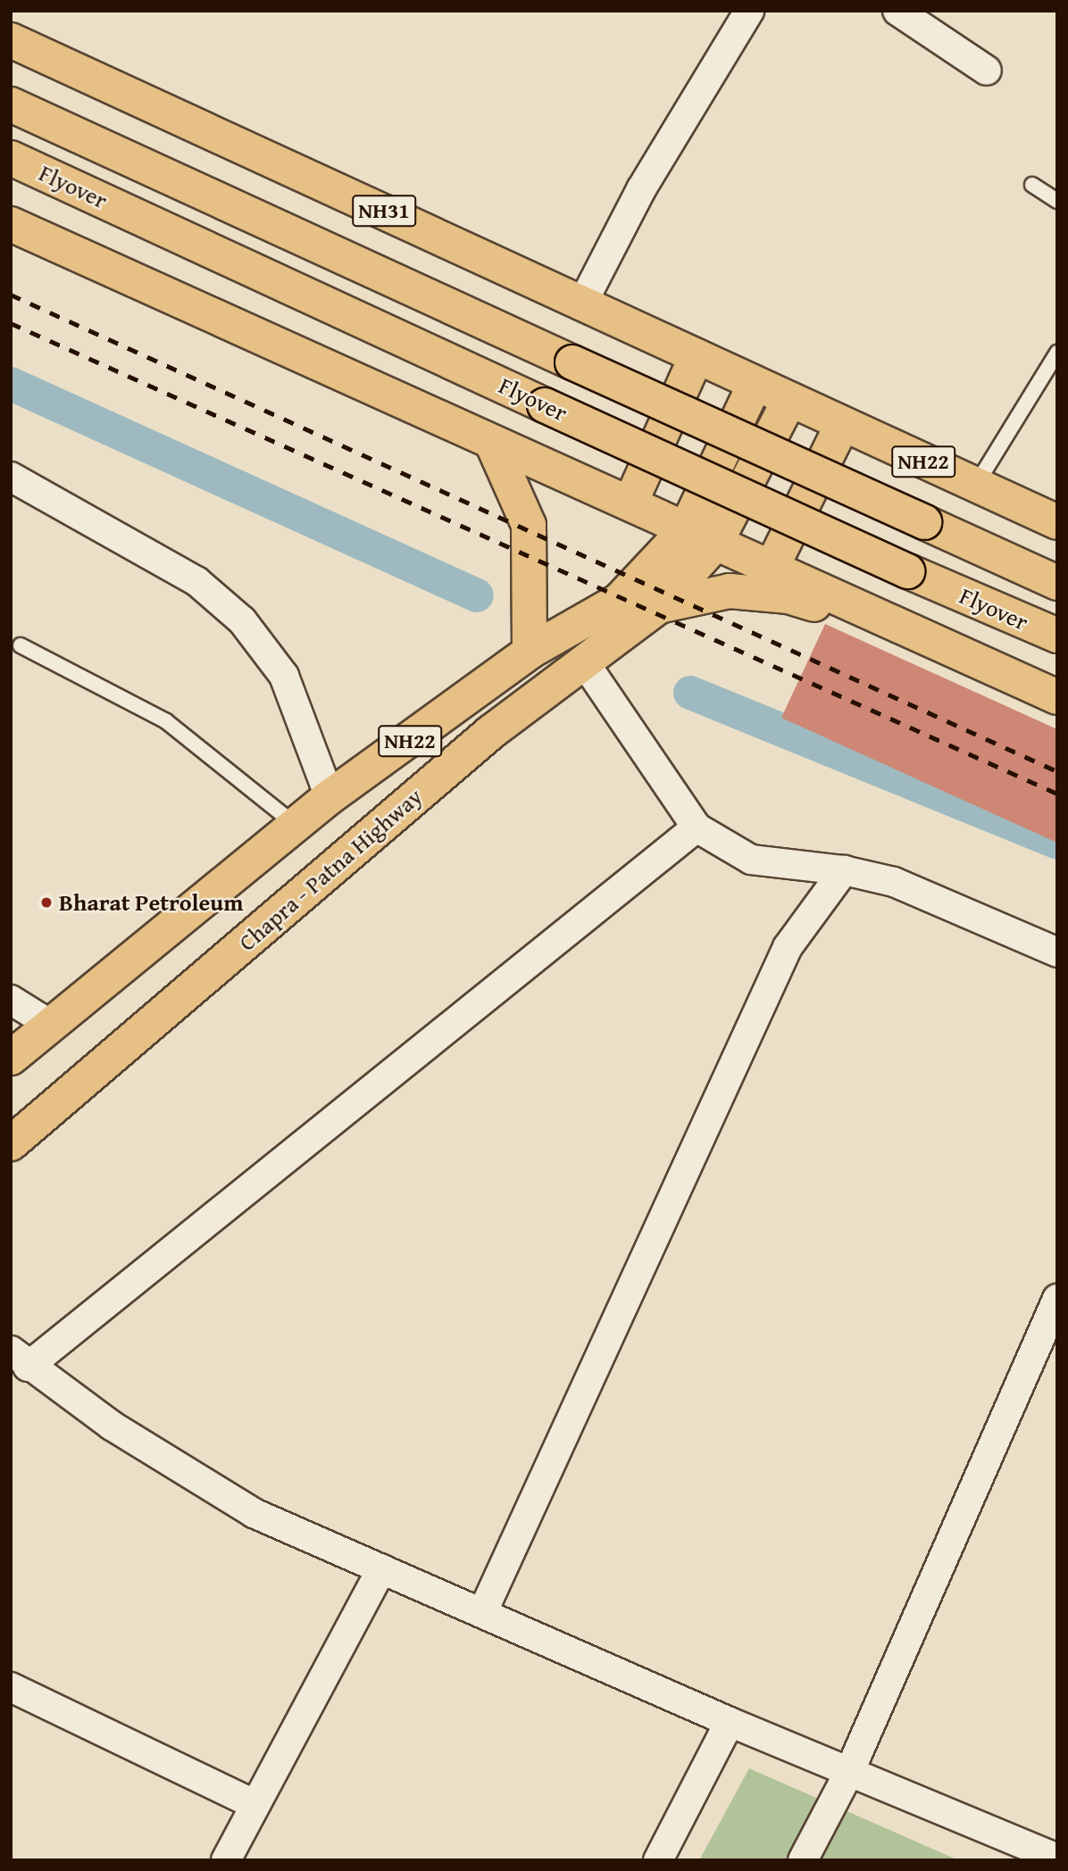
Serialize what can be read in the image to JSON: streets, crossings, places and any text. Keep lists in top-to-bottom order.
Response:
{
  "streets": {
    "highway": [
      "Flyover",
      "NH31",
      "NH22",
      "Chapra - Patna Highway"
    ]
  },
  "crossings": [
    ["NH31", "NH22"],
    ["NH31", "Chapra - Patna Highway"],
    ["NH22", "Chapra - Patna Highway"]
  ],
  "places": ["Bharat Petroleum"]
}
